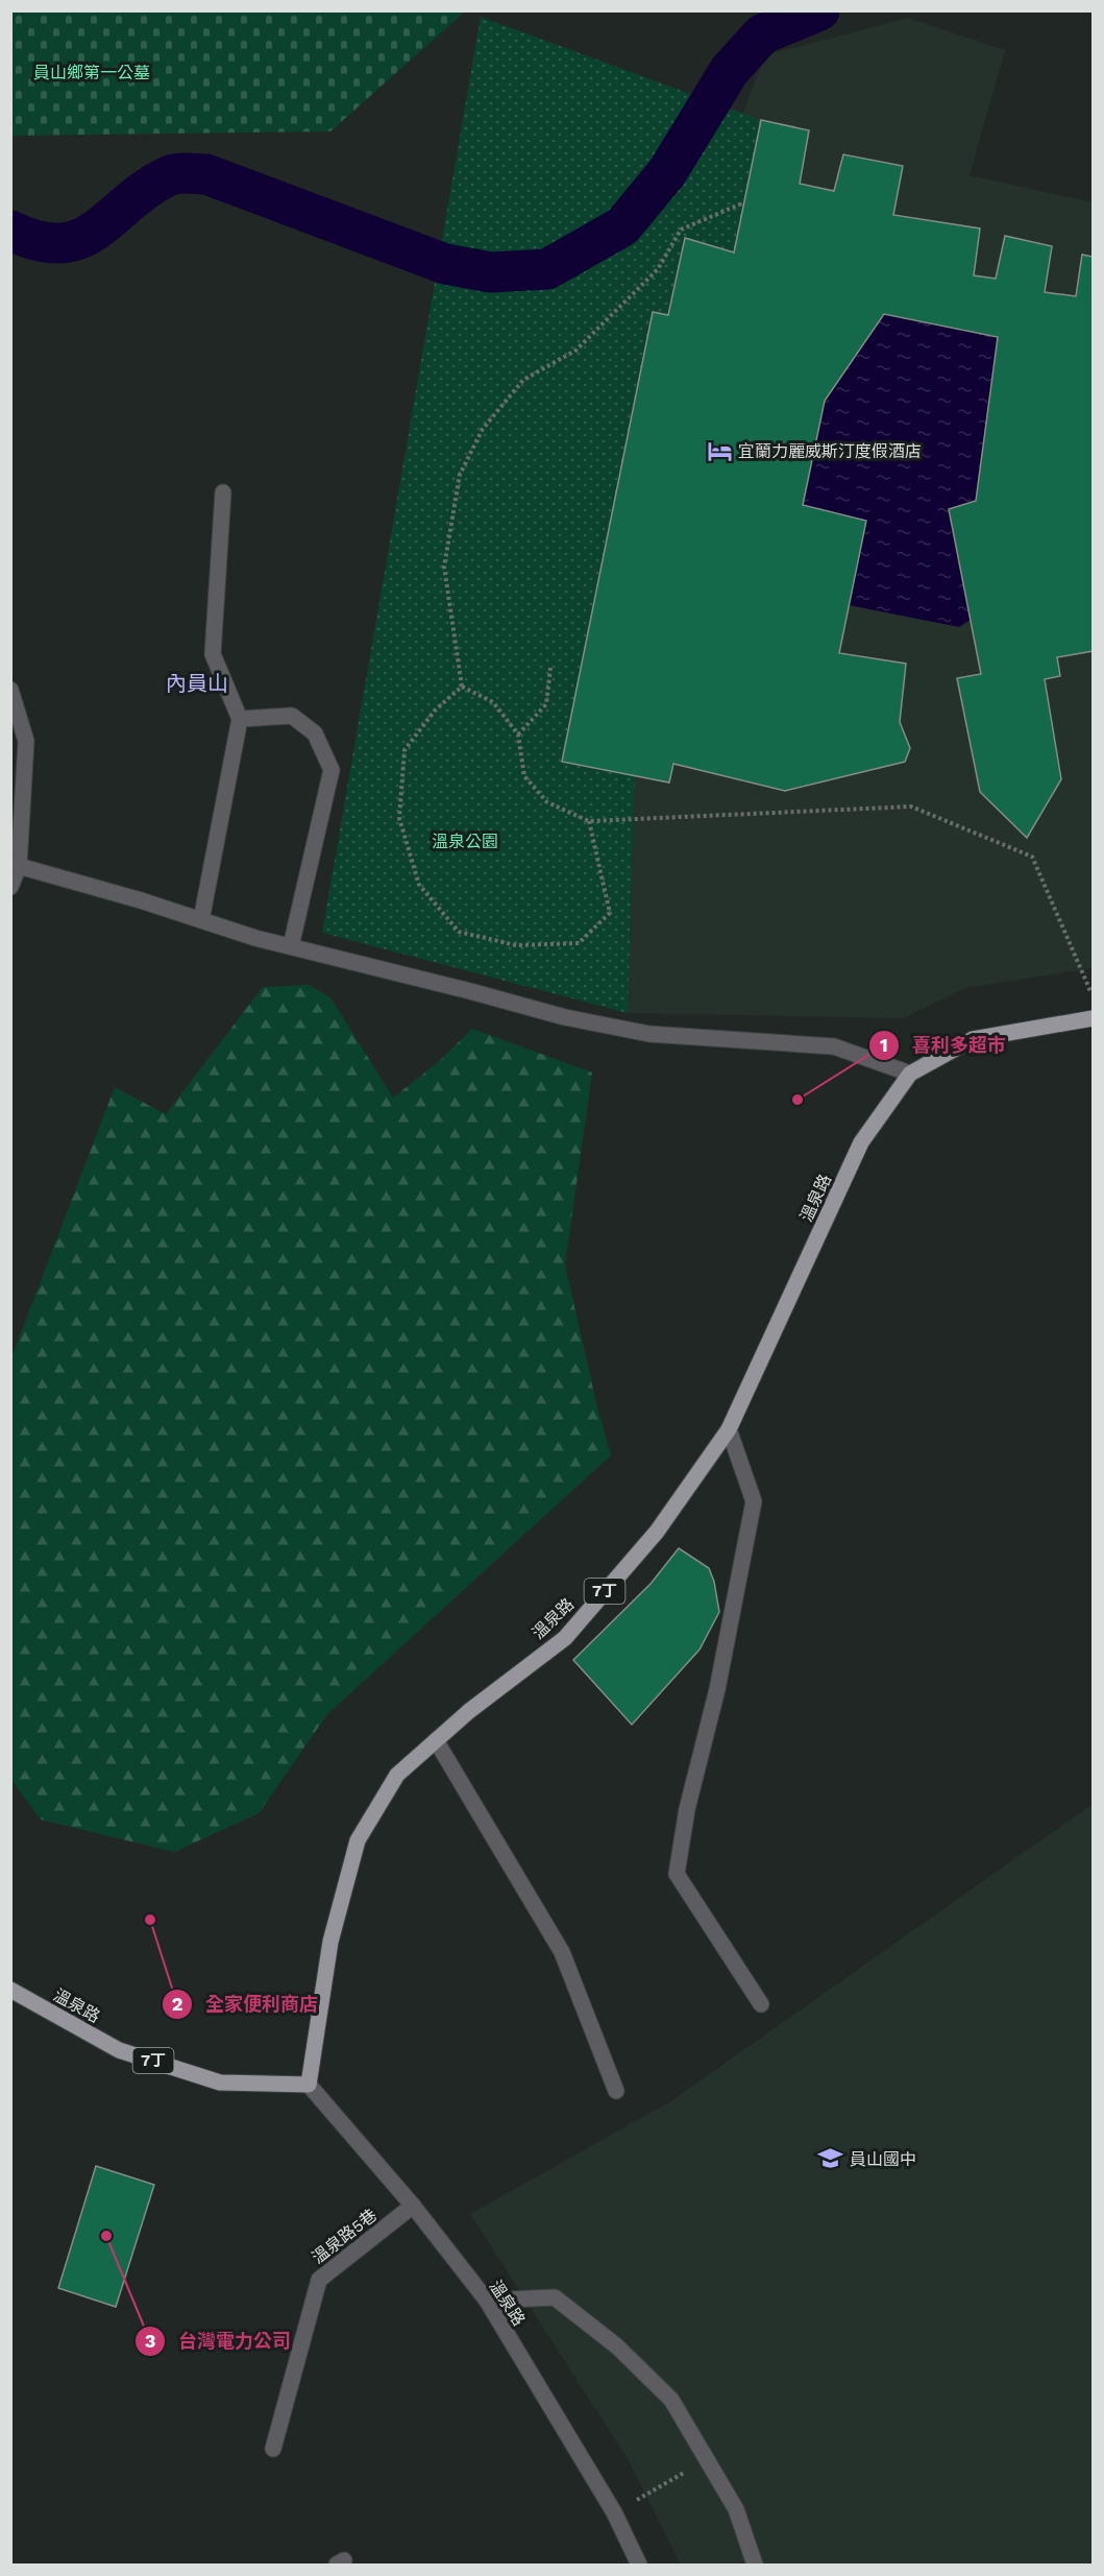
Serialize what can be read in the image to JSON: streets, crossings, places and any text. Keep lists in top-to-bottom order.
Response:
{
  "streets": {
    "main road": ["溫泉路", "7丁"],
    "street": ["溫泉路5巷"]
  },
  "crossings": [
    ["溫泉路", "7丁"],
    ["溫泉路", "溫泉路5巷"]
  ],
  "districts": ["內員山"],
  "parks": ["員山鄉第一公墓", "溫泉公園"],
  "places": {
    "hotel": ["宜蘭力麗威斯汀度假酒店"],
    "other": ["喜利多超市", "全家便利商店", "台灣電力公司"],
    "school or university": ["員山國中"]
  }
}
